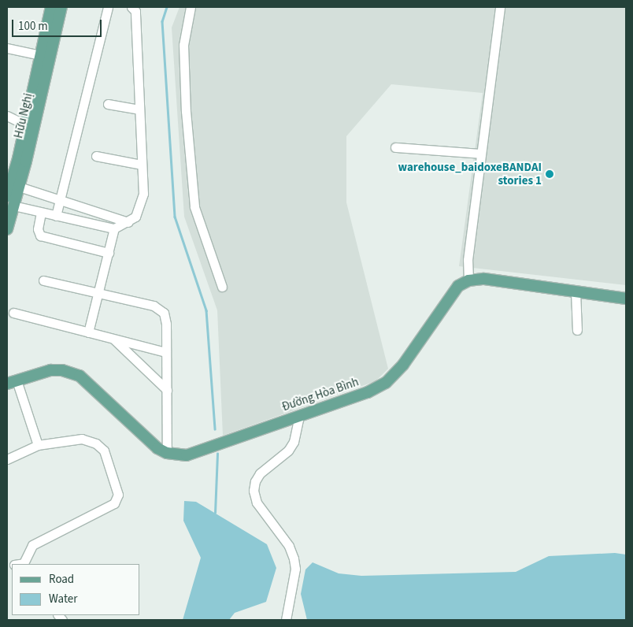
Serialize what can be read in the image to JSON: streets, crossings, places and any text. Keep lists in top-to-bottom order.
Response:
{
  "streets": {
    "main road": ["Hữu Nghị", "Đường Hòa Bình"]
  },
  "places": ["warehouse_baidoxeBANDAI stories 1"],
  "legend": ["Road", "Water"],
  "scale_bar": "100 m"
}
